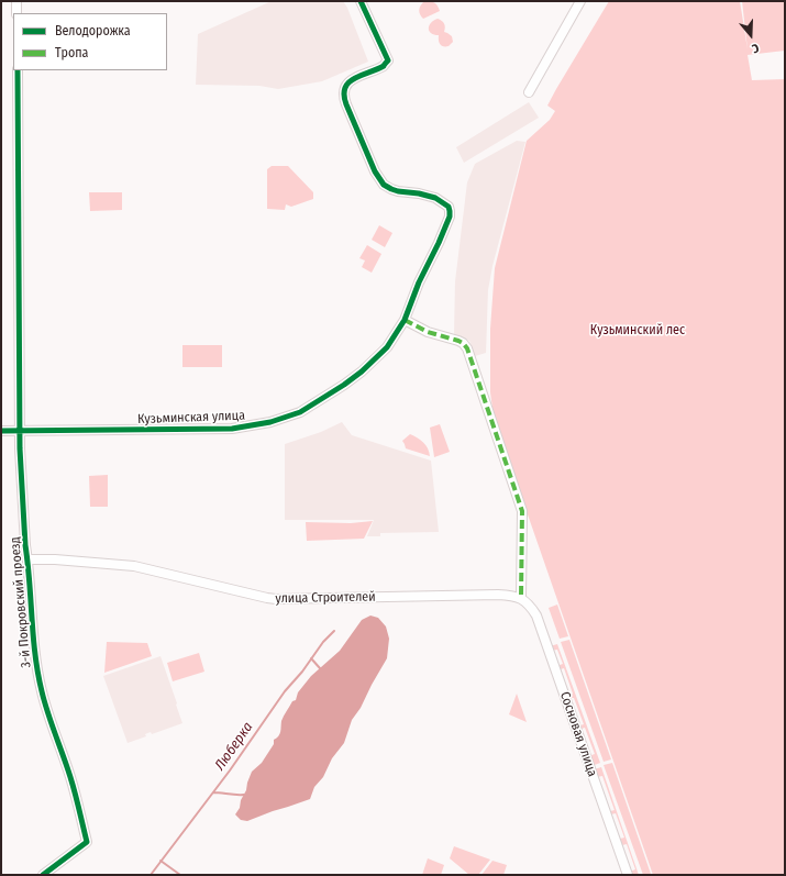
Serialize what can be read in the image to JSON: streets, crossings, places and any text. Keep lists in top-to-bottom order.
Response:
{
  "streets": {
    "street": [
      "Кузьминская улица",
      "улица Строителей",
      "3-й Покровский проезд",
      "Сосновая улица"
    ]
  },
  "crossings": [
    ["Кузьминская улица", "3-й Покровский проезд"],
    ["улица Строителей", "3-й Покровский проезд"],
    ["улица Строителей", "Сосновая улица"]
  ],
  "water": ["Люберка"],
  "parks": ["Кузьминский лес"],
  "legend": ["Велодорожка", "Тропа"],
  "north": "bottom"
}
